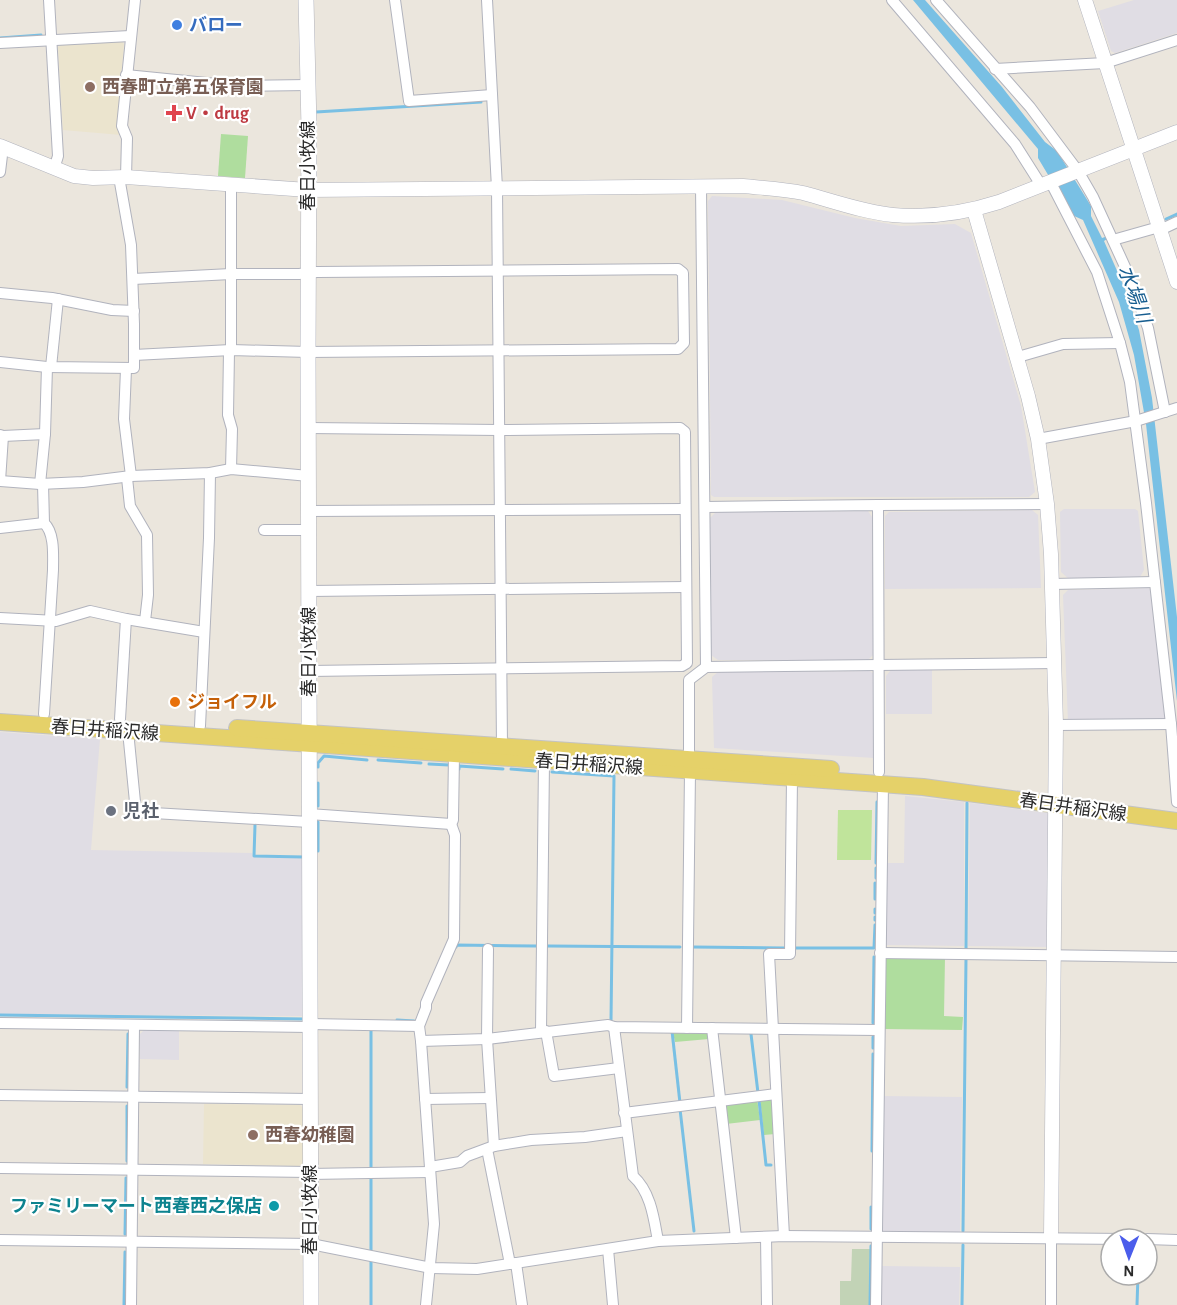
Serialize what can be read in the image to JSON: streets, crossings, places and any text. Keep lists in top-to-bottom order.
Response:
{
  "streets": {
    "main road": ["春日小牧線", "春日井稲沢線"]
  },
  "crossings": [
    ["春日小牧線", "春日井稲沢線"]
  ],
  "water": ["水場川"],
  "places": {
    "other": [
      "バロー",
      "西春町立第五保育園",
      "ジョイフル",
      "児社",
      "西春幼稚園",
      "ファミリーマート西春西之保店"
    ],
    "health": ["V・drug"]
  },
  "north": "bottom"
}
